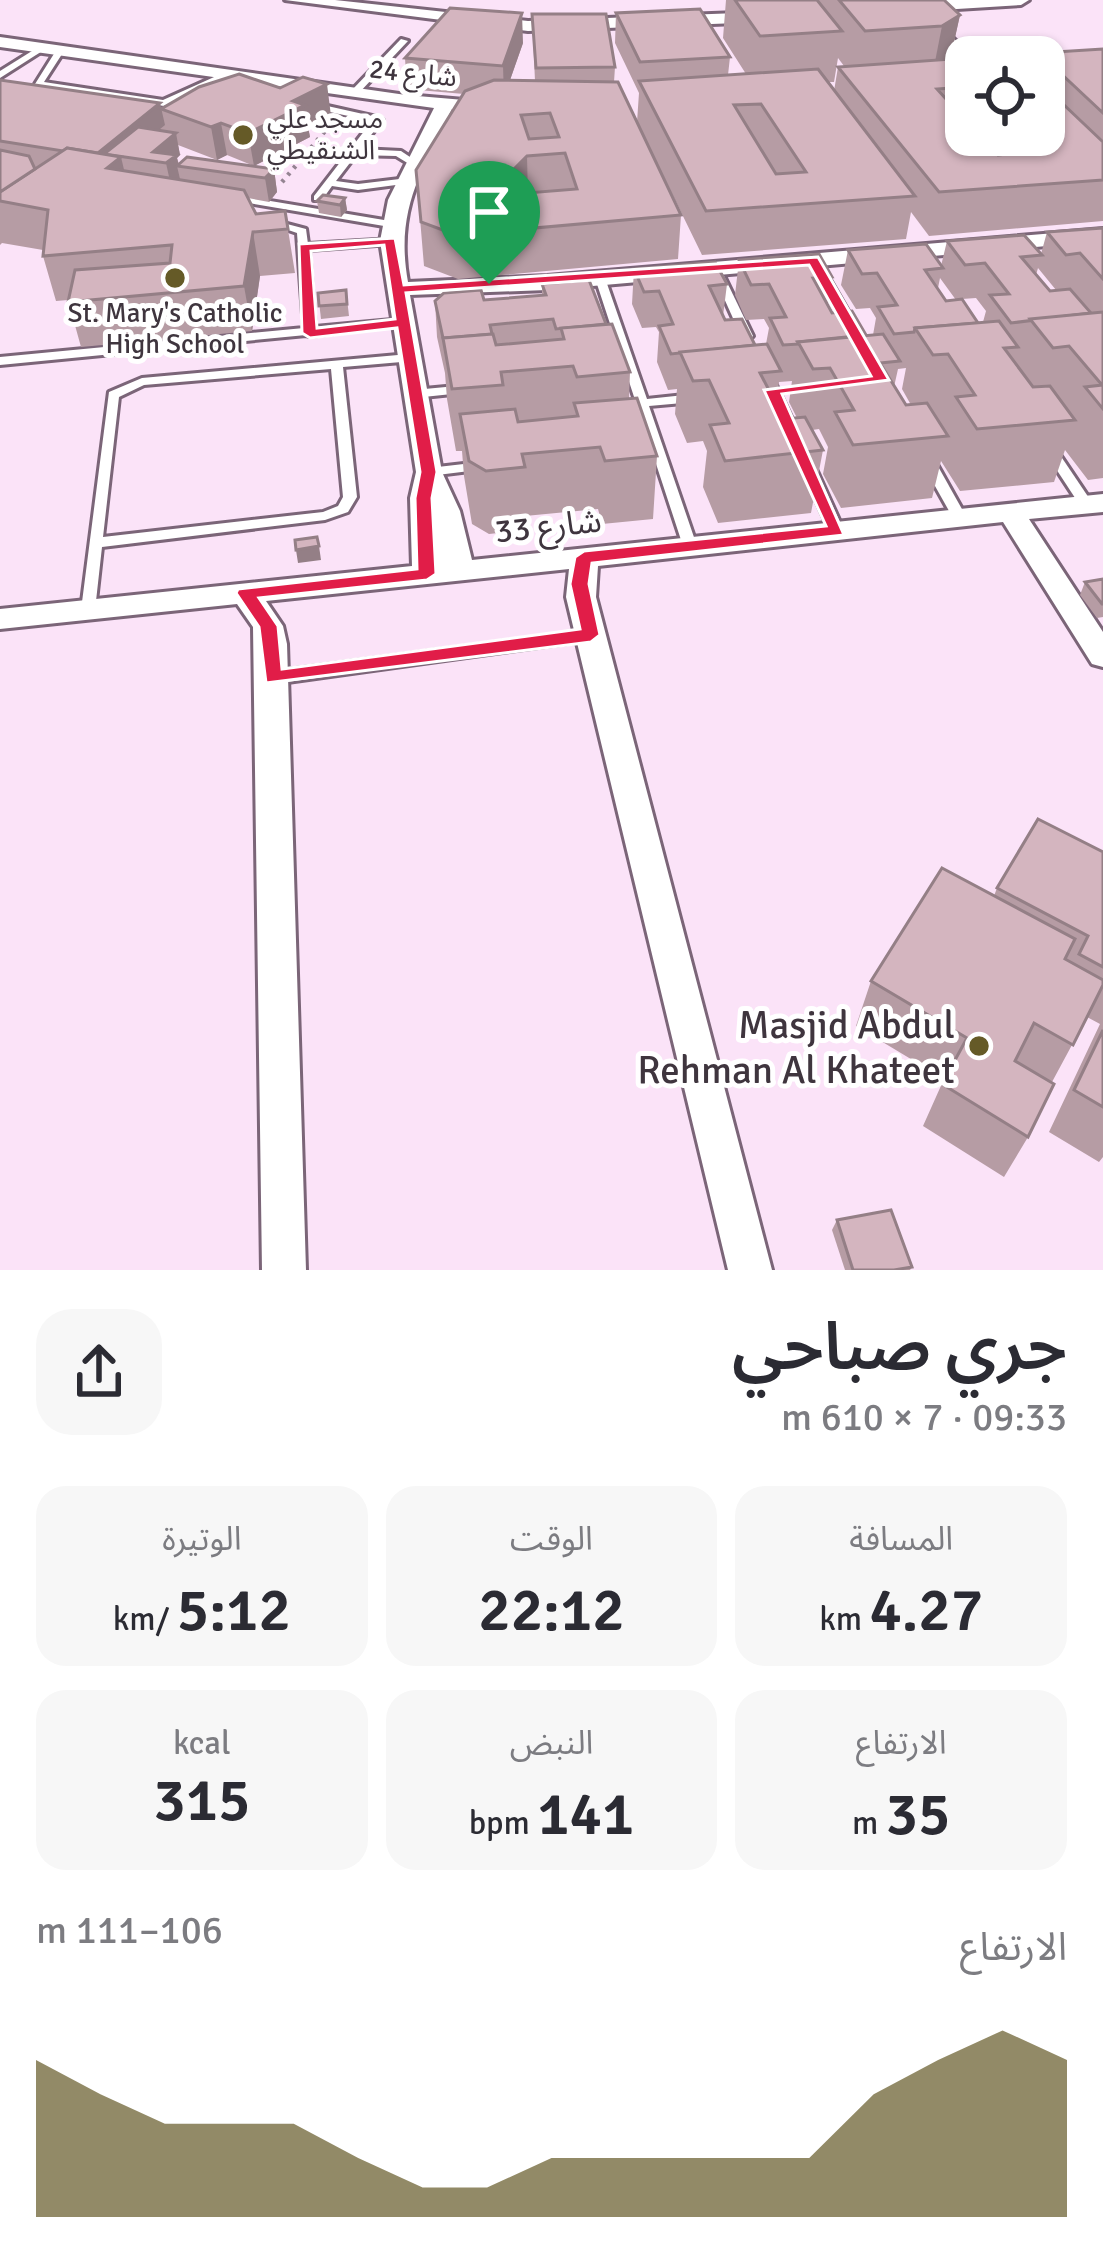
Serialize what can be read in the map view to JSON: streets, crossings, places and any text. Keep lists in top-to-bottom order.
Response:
{
  "streets": {
    "street": ["شارع 24", "شارع 33"]
  },
  "places": ["مسجد علي الشنقيطي", "St. Mary's Catholic High School", "Masjid Abdul Rehman Al Khateet"],
  "page": {
    "heading": ["جري صباحي", "09:33 · 7 × 610 m"],
    "stats": [
      ["المسافة", "4.27 km"],
      ["الوقت", "22:12"],
      ["الوتيرة", "5:12 /km"],
      ["الارتفاع", "35 m"],
      ["النبض", "141 bpm"],
      ["kcal", "315"]
    ],
    "chart": ["الارتفاع", "106–111 m"]
  }
}
